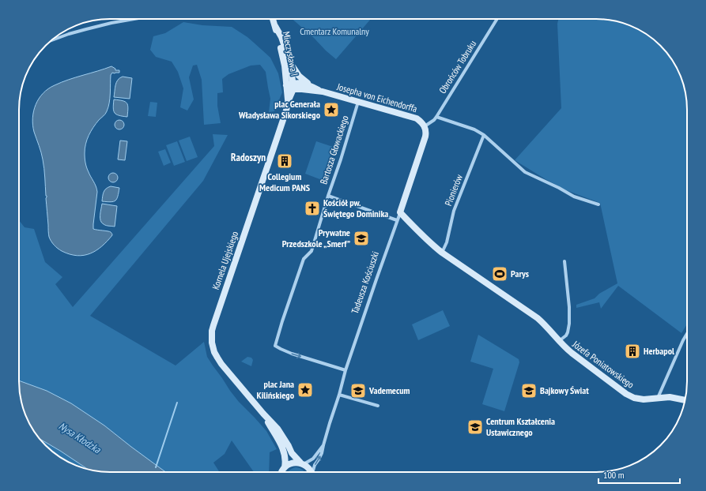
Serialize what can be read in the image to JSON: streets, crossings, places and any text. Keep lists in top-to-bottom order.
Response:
{
  "streets": {
    "main road": [
      "Mieczysława I",
      "Josepha von Eichendorffa",
      "Kornela Ujejskiego",
      "Tadeusza Kościuszki",
      "Józefa Poniatowskiego"
    ],
    "street": ["Obrońców Tobruku", "Bartosza Głowackiego", "Pionierów"]
  },
  "crossings": [
    ["Mieczysława I", "Josepha von Eichendorffa"],
    ["Mieczysława I", "Kornela Ujejskiego"],
    ["Obrońców Tobruku", "Josepha von Eichendorffa"],
    ["Obrońców Tobruku", "Tadeusza Kościuszki"],
    ["Josepha von Eichendorffa", "Bartosza Głowackiego"],
    ["Josepha von Eichendorffa", "Kornela Ujejskiego"],
    ["Josepha von Eichendorffa", "Tadeusza Kościuszki"],
    ["Bartosza Głowackiego", "Tadeusza Kościuszki"],
    ["Pionierów", "Józefa Poniatowskiego"],
    ["Kornela Ujejskiego", "Tadeusza Kościuszki"],
    ["Tadeusza Kościuszki", "Józefa Poniatowskiego"]
  ],
  "districts": ["Radoszyn"],
  "water": ["Nysa Kłodzka"],
  "parks": ["Cmentarz Komunalny"],
  "places": {
    "place": ["plac Generała Władysława Sikorskiego", "plac Jana Kilińskiego"],
    "building": ["Collegium Medicum PANS", "Herbapol"],
    "church": ["Kościół pw. Świętego Dominika"],
    "school or university": [
      "Prywatne Przedszkole „Smerf”",
      "Vademecum",
      "Bajkowy Świat",
      "Centrum Kształcenia Ustawicznego"
    ],
    "sports": ["Parys"]
  },
  "scale_bar": "100 m"
}
